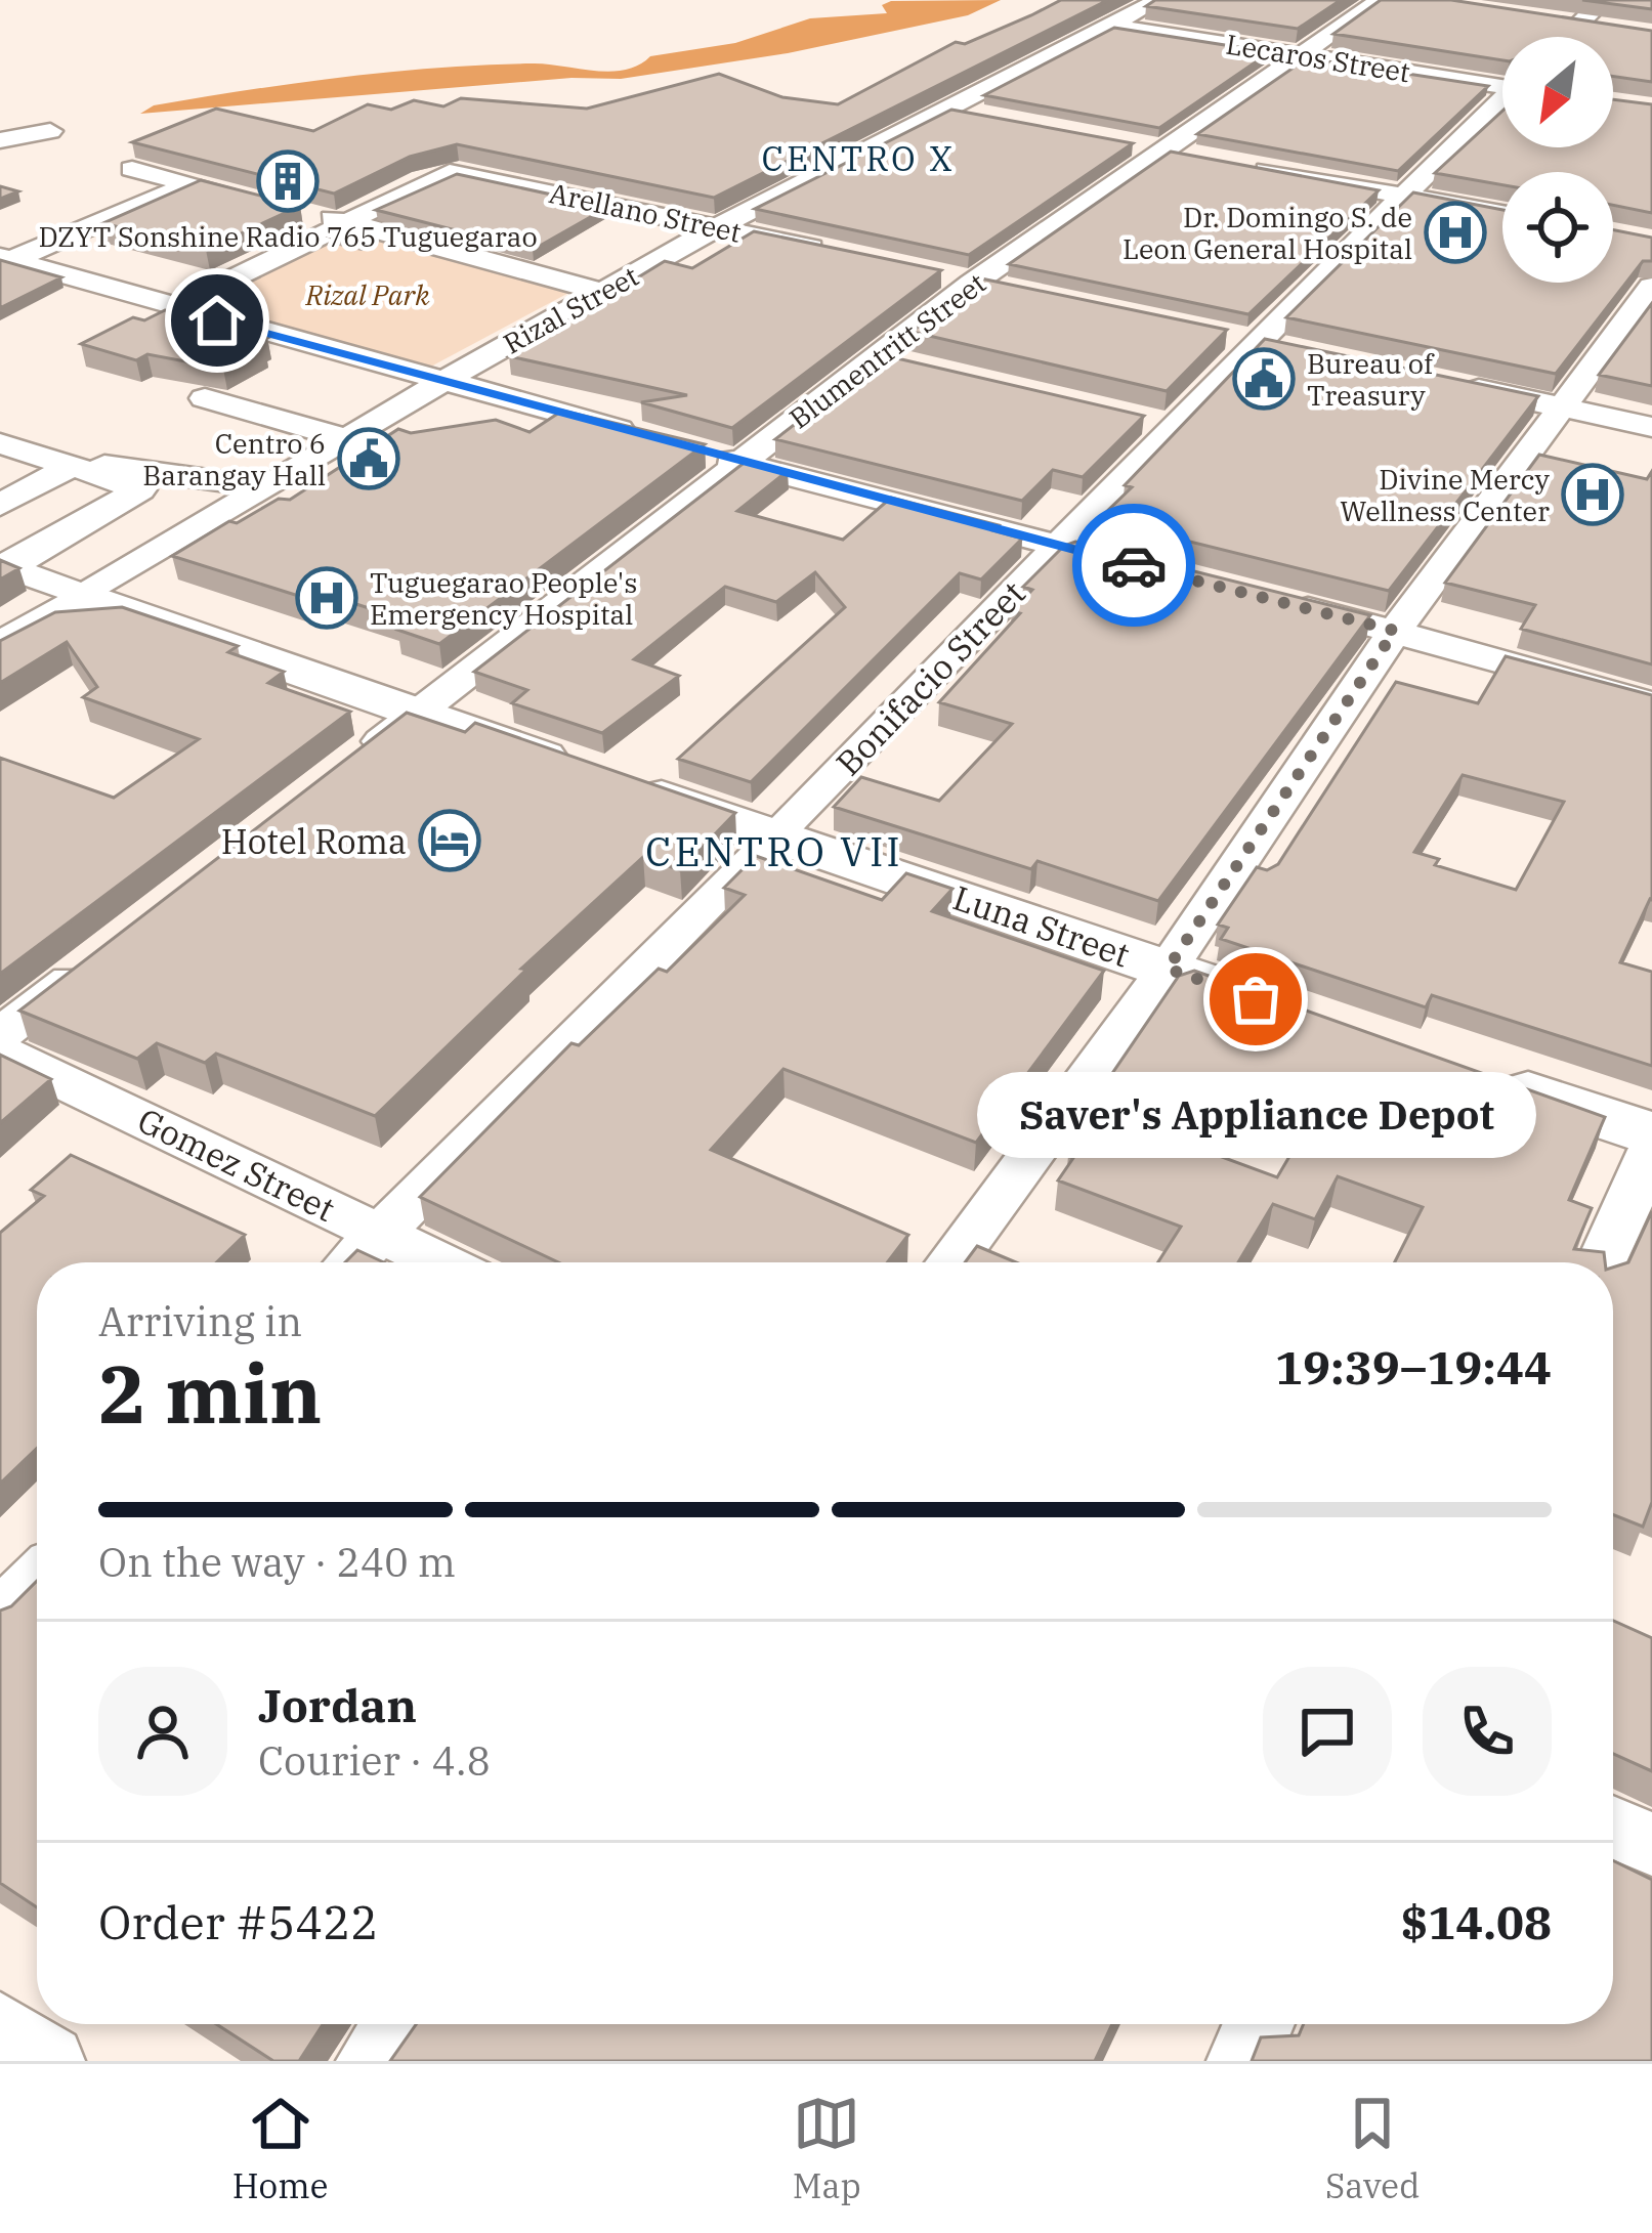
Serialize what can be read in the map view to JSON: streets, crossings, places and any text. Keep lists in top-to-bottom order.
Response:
{
  "streets": {
    "main road": ["Rizal Street", "Luna Street"],
    "street": [
      "Lecaros Street",
      "Arellano Street",
      "Blumentritt Street",
      "Bonifacio Street",
      "Gomez Street"
    ]
  },
  "crossings": [
    ["Lecaros Street", "Rizal Street"],
    ["Lecaros Street", "Blumentritt Street"],
    ["Arellano Street", "Rizal Street"],
    ["Rizal Street", "Luna Street"],
    ["Blumentritt Street", "Luna Street"],
    ["Bonifacio Street", "Luna Street"],
    ["Bonifacio Street", "Gomez Street"]
  ],
  "districts": ["CENTRO X", "CENTRO VII"],
  "parks": ["Rizal Park"],
  "places": {
    "building": ["DZYT Sonshine Radio 765 Tuguegarao"],
    "hospital": ["Dr. Domingo S. de Leon General Hospital", "Divine Mercy Wellness Center", "Tuguegarao People's Emergency Hospital"],
    "public building": ["Bureau of Treasury", "Centro 6 Barangay Hall"],
    "hotel": ["Hotel Roma"],
    "other": ["Saver's Appliance Depot"]
  },
  "north": "bottom left",
  "page": {
    "bubble": "Saver's Appliance Depot",
    "heading": ["2 min", "Arriving in", "19:39–19:44"],
    "panel": [
      "Jordan",
      "Courier · 4.8",
      "Order #5422",
      "$14.08"
    ],
    "bar": "On the way · 240 m",
    "tabs": ["Home", "Map", "Saved"]
  }
}
